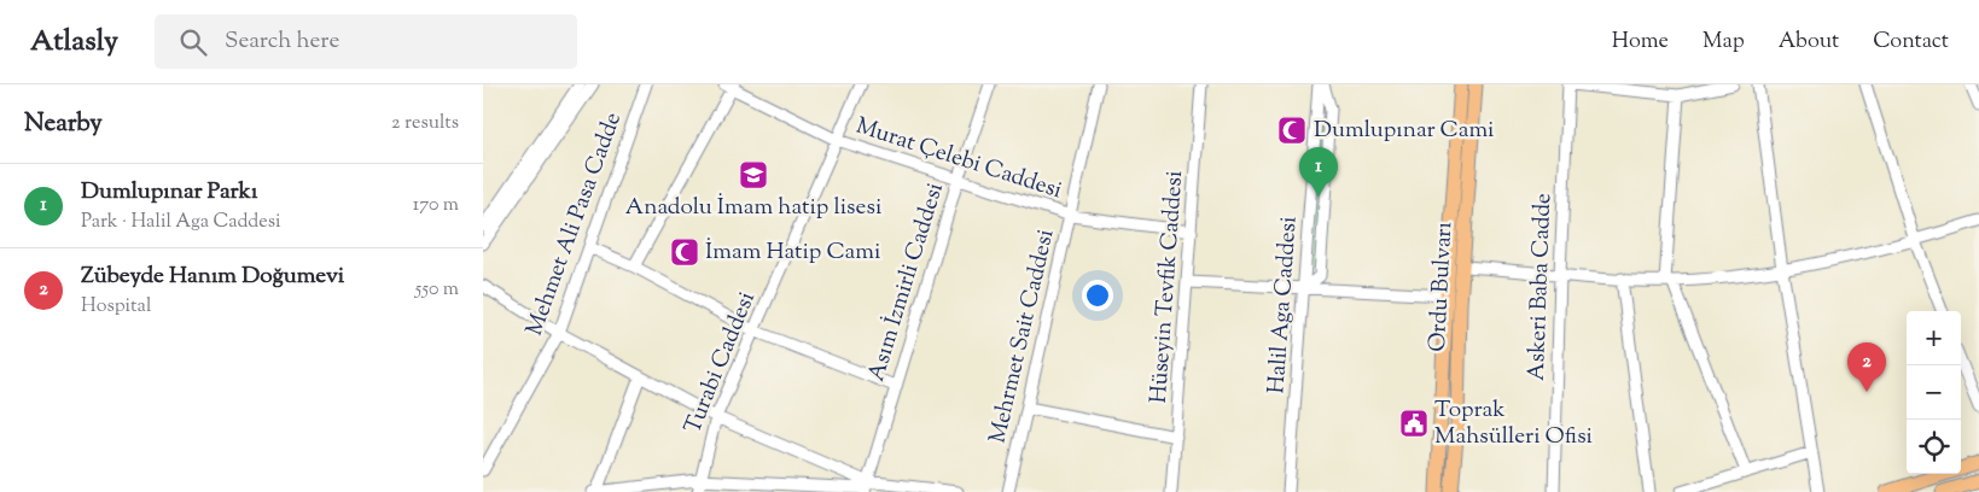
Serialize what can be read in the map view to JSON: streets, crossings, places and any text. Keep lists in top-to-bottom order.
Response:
{
  "streets": {
    "main road": ["Ordu Bulvarı"],
    "street": [
      "Murat Çelebi Caddesi",
      "Mehmet Ali Pasa Cadde",
      "Asım İzmirli Caddesi",
      "Hüseyin Tevfik Caddesi",
      "Askeri Baba Cadde",
      "Halil Aga Caddesi",
      "Mehrmet Sait Caddesi",
      "Turabi Caddesi"
    ]
  },
  "crossings": [
    ["Murat Çelebi Caddesi", "Asım İzmirli Caddesi"],
    ["Murat Çelebi Caddesi", "Hüseyin Tevfik Caddesi"],
    ["Murat Çelebi Caddesi", "Mehrmet Sait Caddesi"],
    ["Murat Çelebi Caddesi", "Turabi Caddesi"]
  ],
  "places": {
    "mosque": ["Dumlupınar Cami", "İmam Hatip Cami"],
    "school or university": ["Anadolu İmam hatip lisesi"],
    "public building": ["Toprak Mahsülleri Ofisi"]
  },
  "page": {
    "header": "Atlasly",
    "search": "Search here",
    "nav": [
      "Home",
      "Map",
      "About",
      "Contact"
    ],
    "heading": ["Nearby", "2 results"],
    "pins": ["1", "2"],
    "list": [
      {
        "mark": "1",
        "name": "Dumlupınar Parkı",
        "note": "Park · Halil Aga Caddesi",
        "value": "170 m"
      },
      {
        "mark": "2",
        "name": "Zübeyde Hanım Doğumevi",
        "note": "Hospital",
        "value": "550 m"
      }
    ],
    "map_buttons": ["+", "−"]
  }
}
